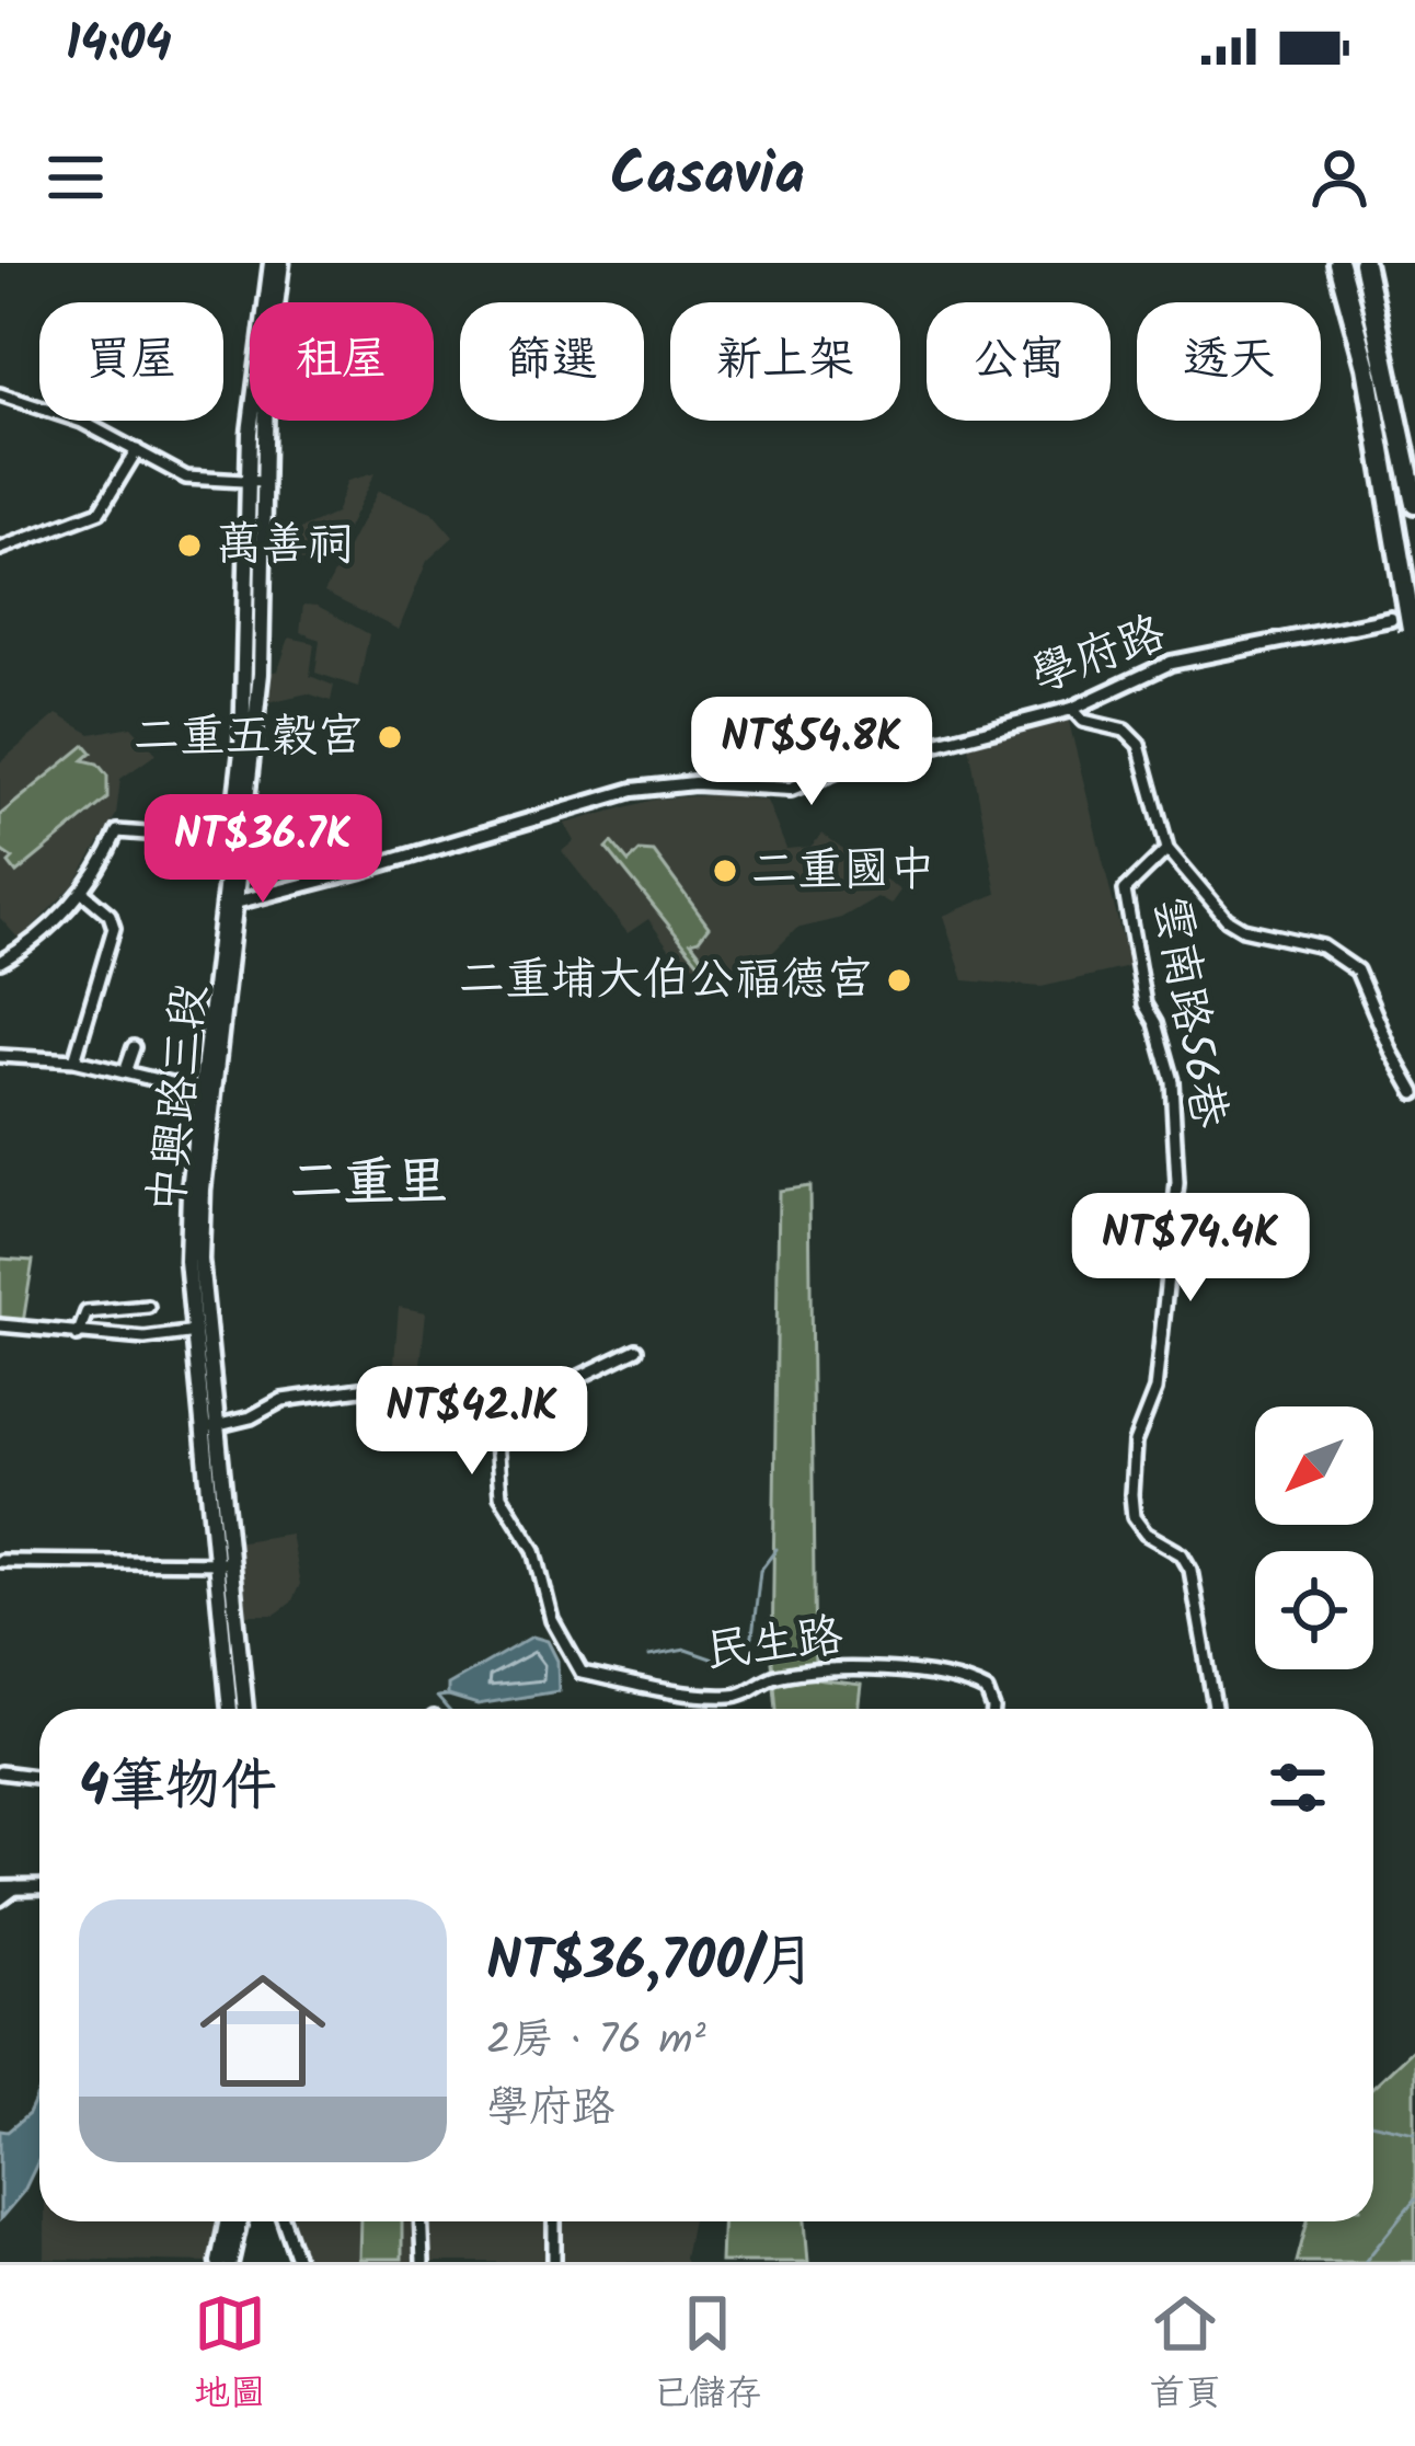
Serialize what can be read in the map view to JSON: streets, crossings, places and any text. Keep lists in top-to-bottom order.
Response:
{
  "streets": {
    "main road": ["中興路三段"],
    "street": ["學府路", "雲南路56巷", "民生路"]
  },
  "crossings": [
    ["學府路", "中興路三段"]
  ],
  "districts": ["二重里"],
  "places": [
    "萬善祠",
    "二重五穀宮",
    "二重國中",
    "二重埔大伯公福德宮"
  ],
  "north": "bottom left",
  "page": {
    "status": "14:04",
    "header": "Casavia",
    "chip": [
      "買屋",
      "租屋",
      "篩選",
      "新上架",
      "公寓",
      "透天"
    ],
    "price": [
      "NT$54.8K",
      "NT$36.7K",
      "NT$74.4K",
      "NT$42.1K"
    ],
    "heading": "4筆物件",
    "list": [
      {
        "name": "NT$36,700/月",
        "note": "2房 · 76 m² · 學府路"
      }
    ],
    "tabs": ["地圖", "已儲存", "首頁"]
  }
}
